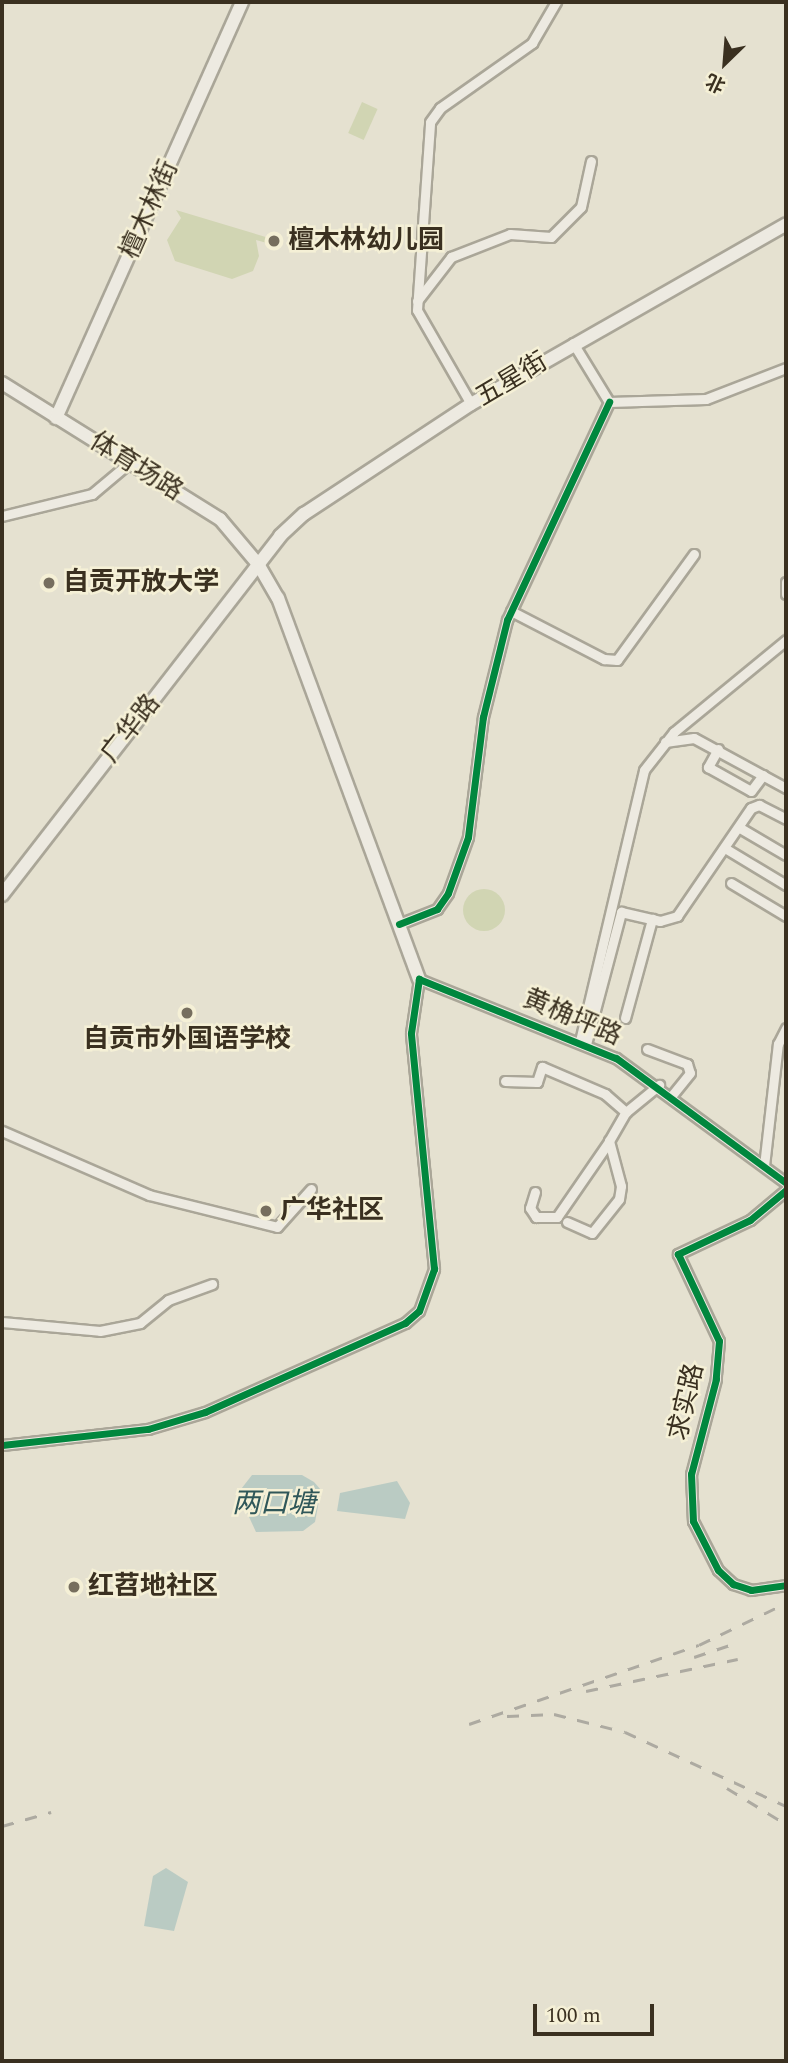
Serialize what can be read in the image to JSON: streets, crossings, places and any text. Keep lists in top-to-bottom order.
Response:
{
  "streets": {
    "main road": [
      "檀木林街",
      "五星街",
      "体育场路",
      "广华路"
    ],
    "street": ["黄桷坪路", "求实路"]
  },
  "crossings": [
    ["檀木林街", "体育场路"],
    ["五星街", "体育场路"],
    ["五星街", "广华路"],
    ["体育场路", "广华路"]
  ],
  "water": ["两口塘"],
  "places": [
    "檀木林幼儿园",
    "自贡开放大学",
    "自贡市外国语学校",
    "广华社区",
    "红苕地社区"
  ],
  "scale_bar": "100 m",
  "north": "bottom left"
}
